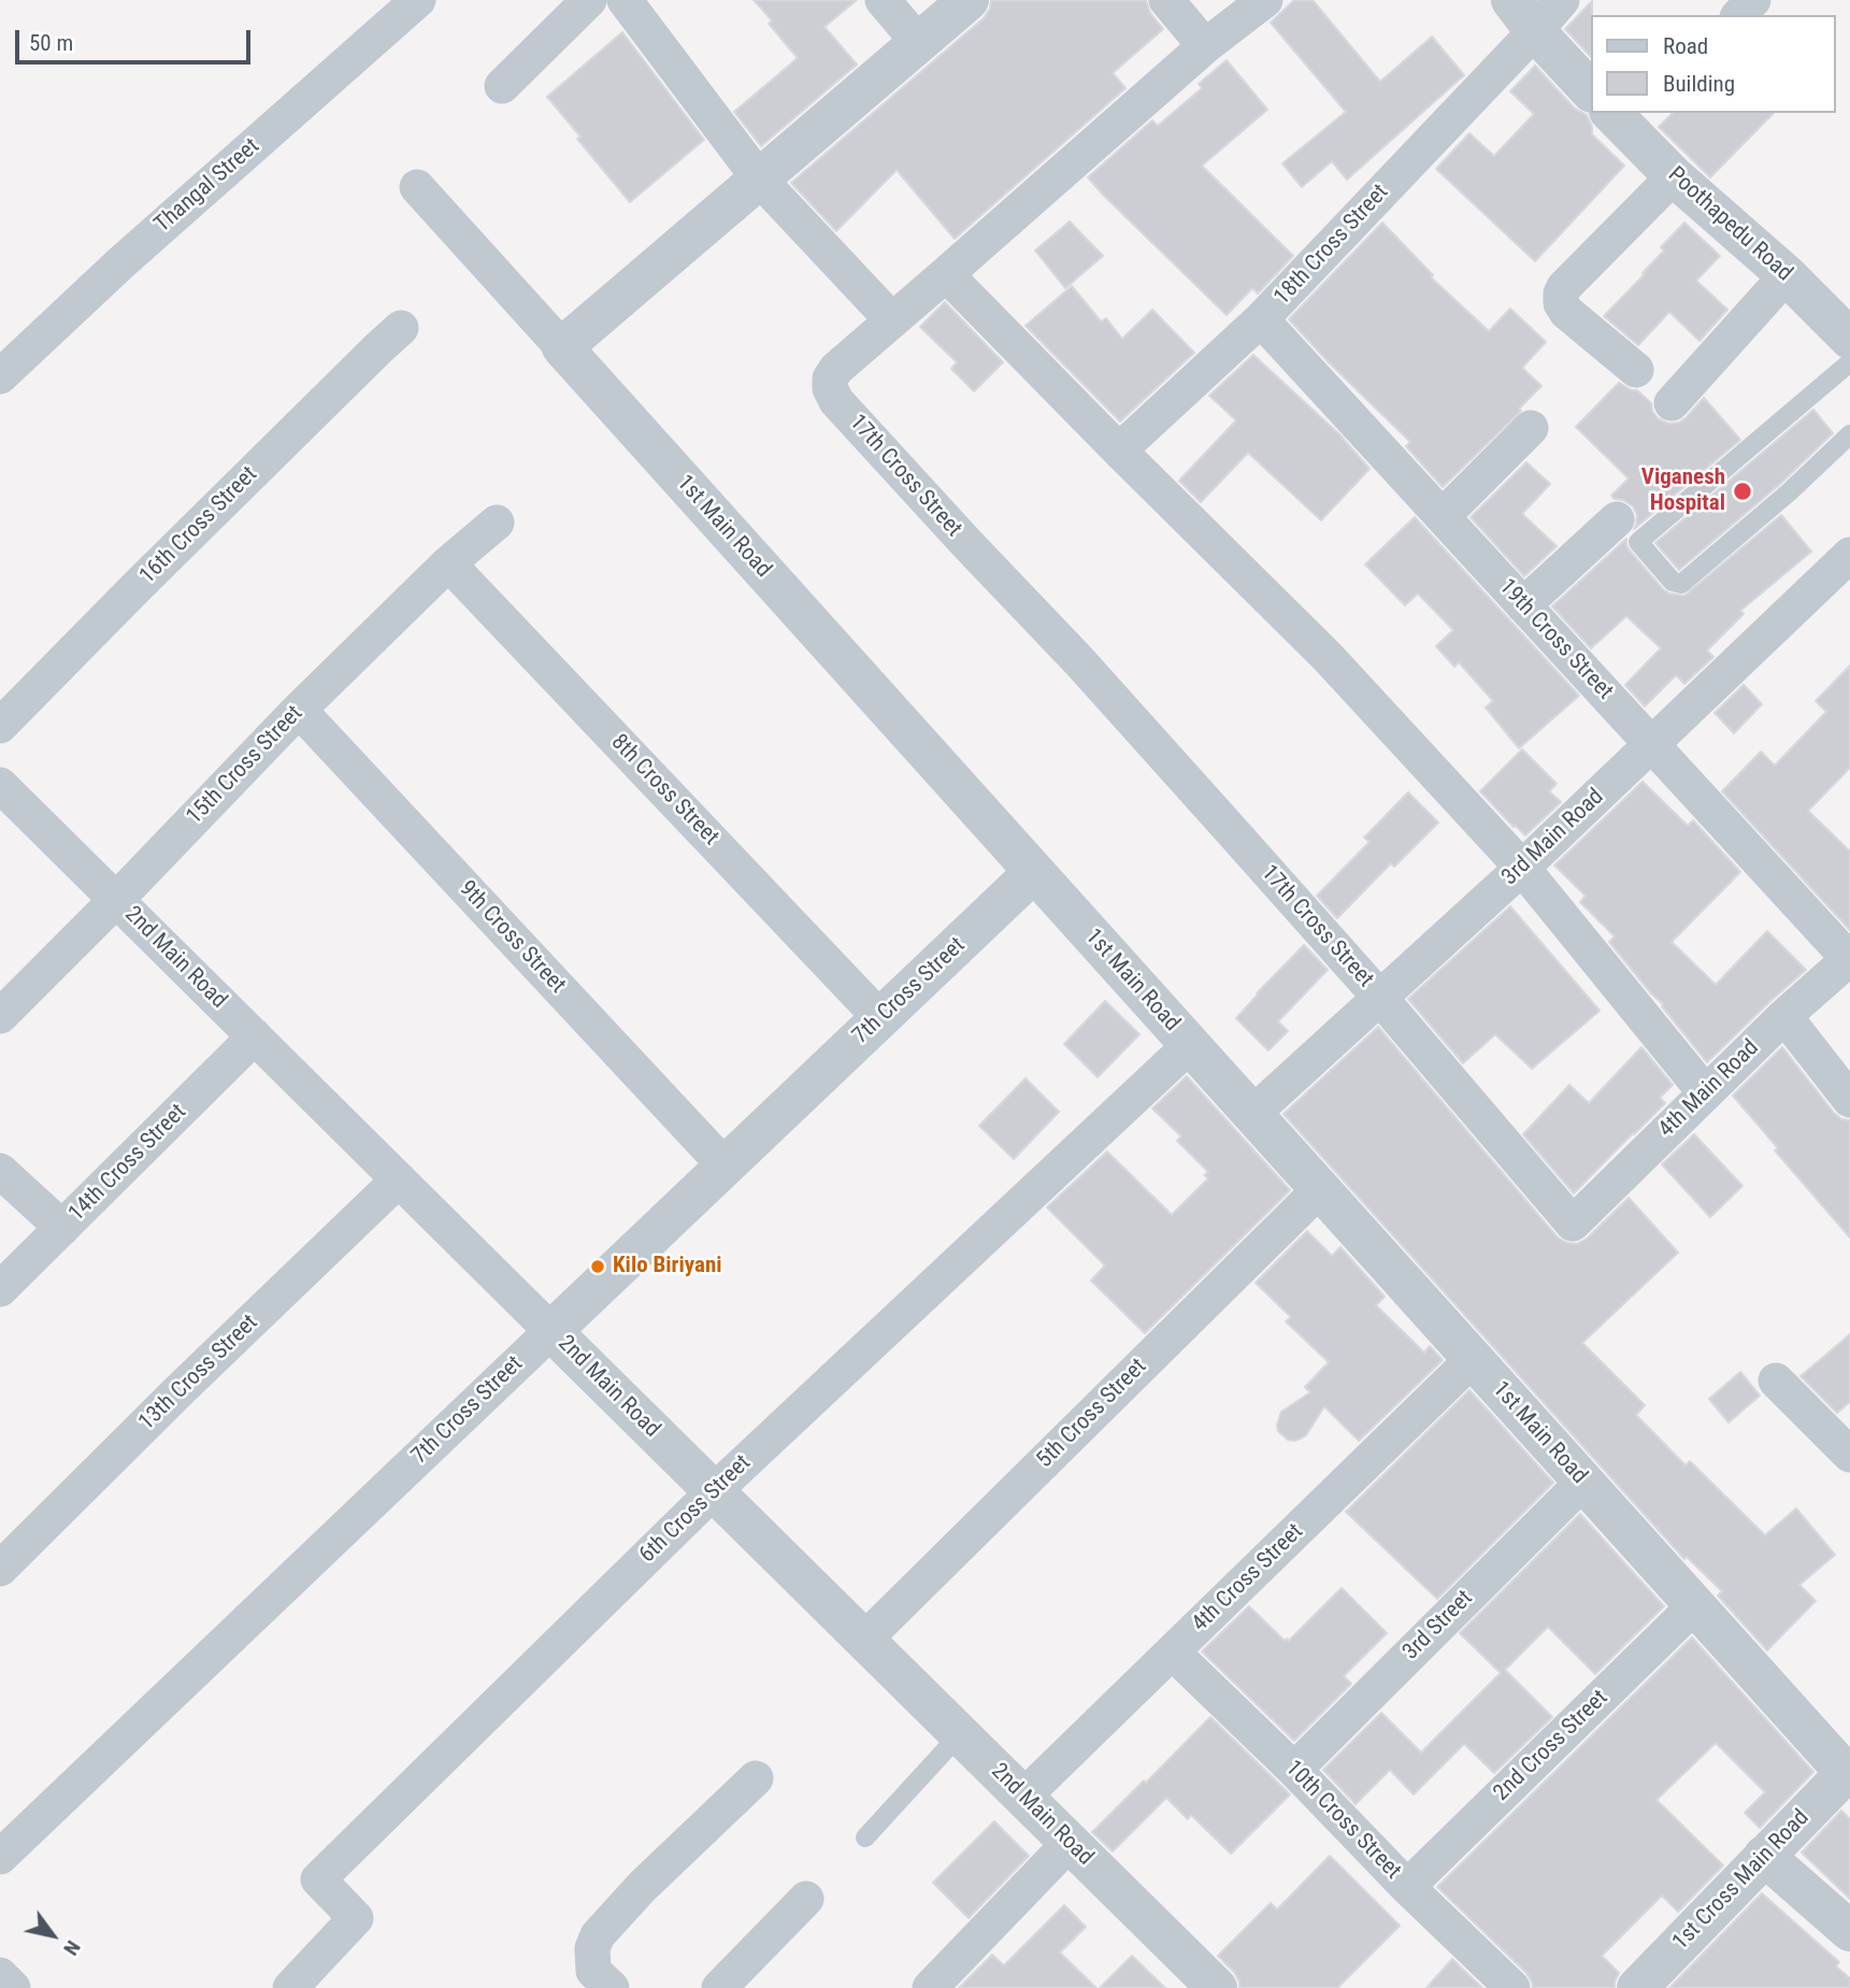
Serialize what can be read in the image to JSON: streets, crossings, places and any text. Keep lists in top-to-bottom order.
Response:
{
  "streets": {
    "street": [
      "Thangal Street",
      "Poothapedu Road",
      "18th Cross Street",
      "17th Cross Street",
      "16th Cross Street",
      "1st Main Road",
      "19th Cross Street",
      "15th Cross Street",
      "8th Cross Street",
      "3rd Main Road",
      "9th Cross Street",
      "2nd Main Road",
      "7th Cross Street",
      "4th Main Road",
      "14th Cross Street",
      "13th Cross Street",
      "5th Cross Street",
      "6th Cross Street",
      "4th Cross Street",
      "3rd Street",
      "2nd Cross Street",
      "10th Cross Street",
      "1st Cross Main Road"
    ]
  },
  "crossings": [
    ["18th Cross Street", "19th Cross Street"],
    ["17th Cross Street", "3rd Main Road"],
    ["17th Cross Street", "4th Main Road"],
    ["1st Main Road", "3rd Main Road"],
    ["1st Main Road", "7th Cross Street"],
    ["1st Main Road", "5th Cross Street"],
    ["1st Main Road", "6th Cross Street"],
    ["1st Main Road", "4th Cross Street"],
    ["1st Main Road", "3rd Street"],
    ["1st Main Road", "2nd Cross Street"],
    ["1st Main Road", "1st Cross Main Road"],
    ["19th Cross Street", "3rd Main Road"],
    ["19th Cross Street", "4th Main Road"],
    ["15th Cross Street", "8th Cross Street"],
    ["15th Cross Street", "9th Cross Street"],
    ["15th Cross Street", "2nd Main Road"],
    ["8th Cross Street", "7th Cross Street"],
    ["9th Cross Street", "7th Cross Street"],
    ["2nd Main Road", "7th Cross Street"],
    ["2nd Main Road", "14th Cross Street"],
    ["2nd Main Road", "13th Cross Street"],
    ["2nd Main Road", "5th Cross Street"],
    ["2nd Main Road", "6th Cross Street"],
    ["2nd Main Road", "4th Cross Street"],
    ["4th Cross Street", "10th Cross Street"],
    ["3rd Street", "10th Cross Street"],
    ["2nd Cross Street", "10th Cross Street"]
  ],
  "places": ["Viganesh Hospital", "Kilo Biriyani"],
  "legend": ["Road", "Building"],
  "scale_bar": "50 m",
  "north": "bottom right"
}
